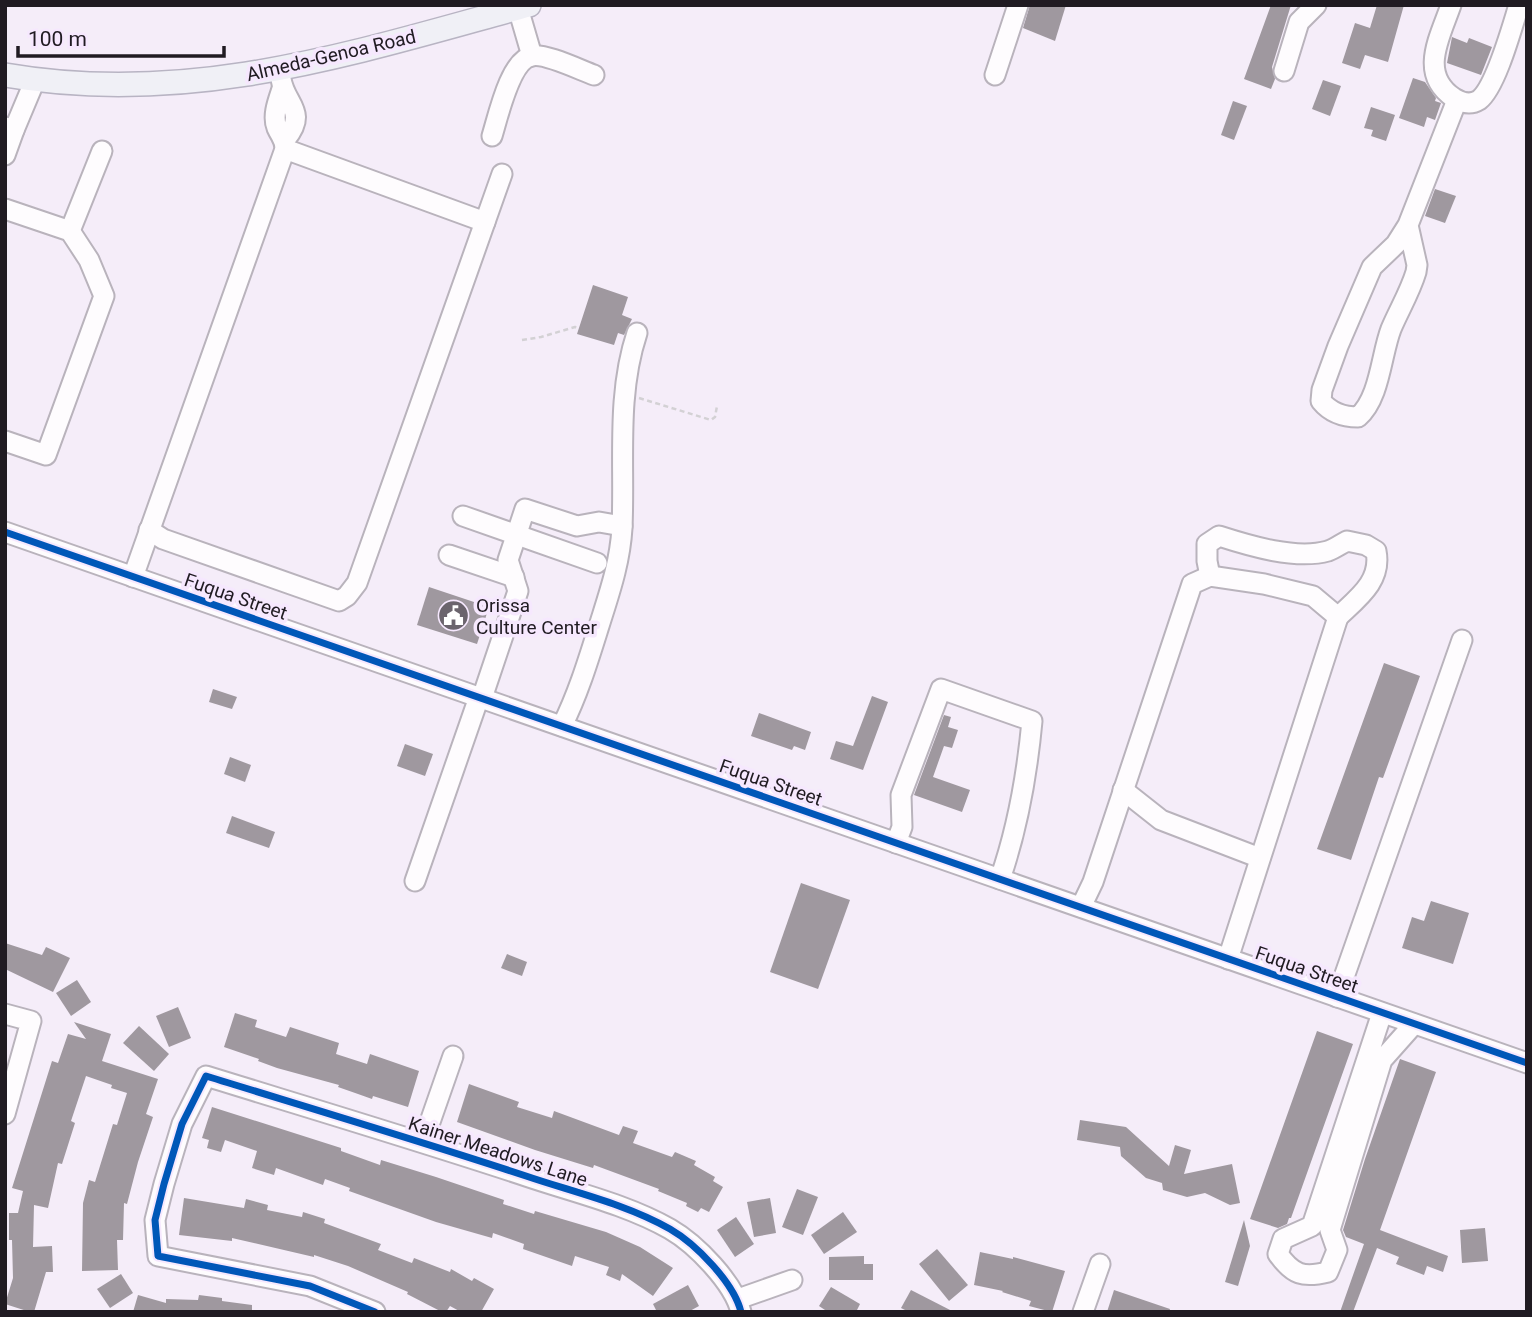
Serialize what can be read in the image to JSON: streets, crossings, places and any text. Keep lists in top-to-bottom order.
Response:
{
  "streets": {
    "main road": ["Almeda-Genoa Road"],
    "street": ["Fuqua Street", "Kainer Meadows Lane"]
  },
  "places": {
    "public building": ["Orissa Culture Center"]
  },
  "scale_bar": "100 m"
}
